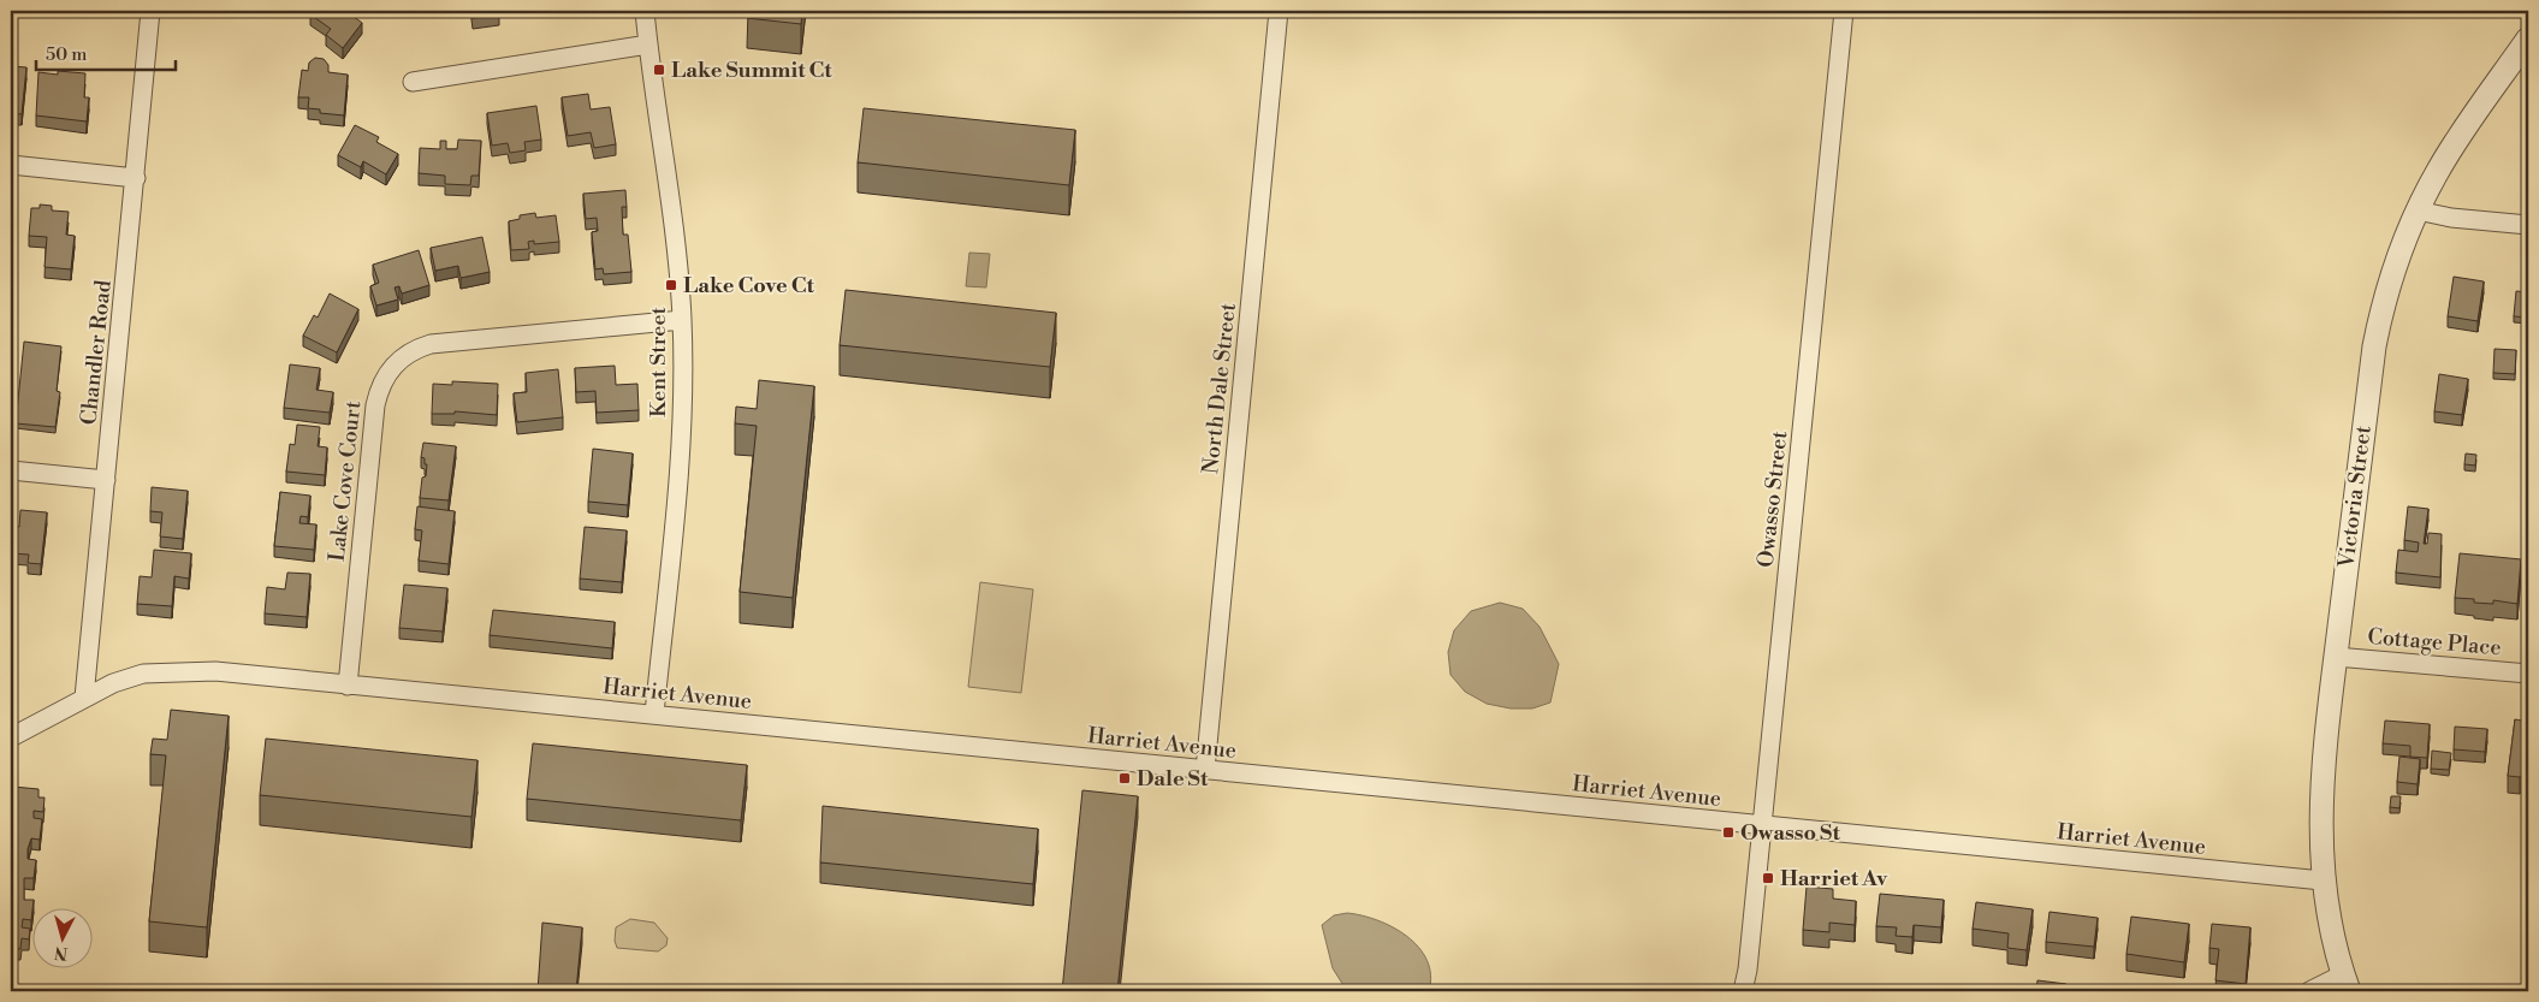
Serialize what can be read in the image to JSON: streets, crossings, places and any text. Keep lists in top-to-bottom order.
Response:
{
  "streets": {
    "street": [
      "Chandler Road",
      "Kent Street",
      "North Dale Street",
      "Lake Cove Court",
      "Victoria Street",
      "Owasso Street",
      "Cottage Place",
      "Harriet Avenue"
    ]
  },
  "crossings": [
    ["Chandler Road", "Harriet Avenue"],
    ["Kent Street", "Lake Cove Court"],
    ["Kent Street", "Harriet Avenue"],
    ["North Dale Street", "Harriet Avenue"],
    ["Lake Cove Court", "Harriet Avenue"],
    ["Victoria Street", "Cottage Place"],
    ["Victoria Street", "Harriet Avenue"],
    ["Owasso Street", "Harriet Avenue"]
  ],
  "places": {
    "transit": [
      "Lake Summit Ct",
      "Lake Cove Ct",
      "Dale St",
      "Owasso St",
      "Harriet Av"
    ]
  },
  "scale_bar": "50 m",
  "north": "bottom"
}
